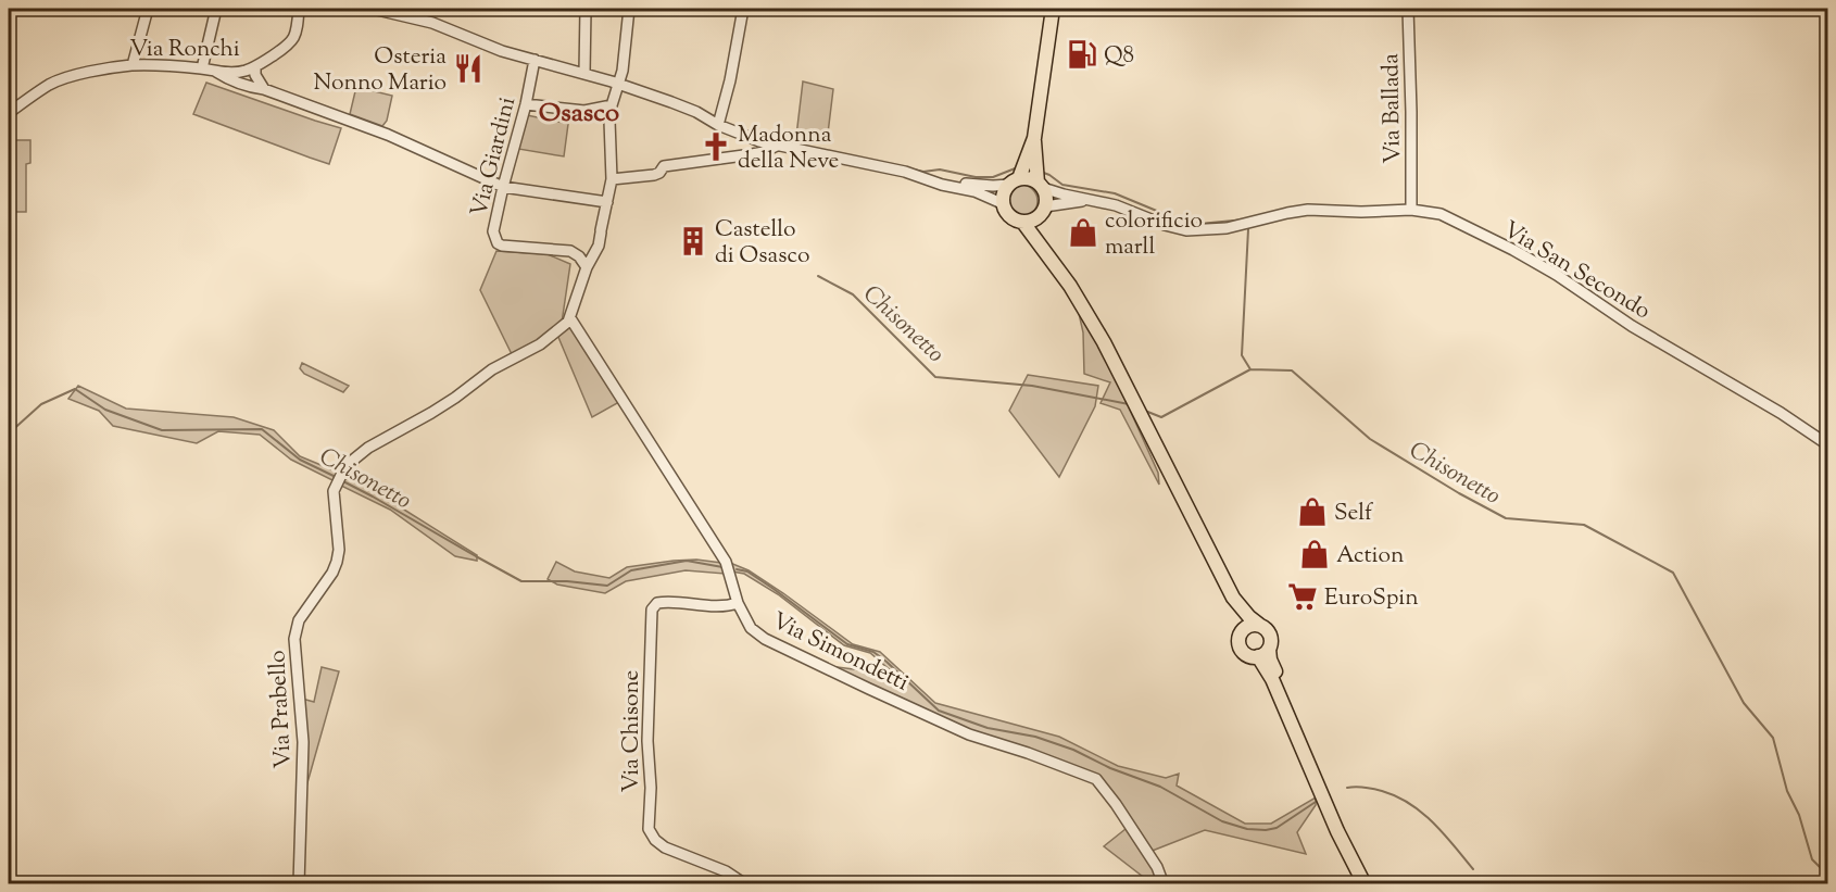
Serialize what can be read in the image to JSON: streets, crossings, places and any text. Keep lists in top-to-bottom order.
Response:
{
  "streets": {
    "street": [
      "Via Ronchi",
      "Via Ballada",
      "Via Giardini",
      "Via San Secondo",
      "Via Simondetti",
      "Via Prabello",
      "Via Chisone"
    ]
  },
  "crossings": [
    ["Via Ballada", "Via San Secondo"],
    ["Via Simondetti", "Via Prabello"],
    ["Via Simondetti", "Via Chisone"]
  ],
  "districts": ["Osasco"],
  "water": ["Chisonetto"],
  "places": {
    "fuel station": ["Q8"],
    "restaurant": ["Osteria Nonno Mario"],
    "church": ["Madonna della Neve"],
    "shop": ["colorificio marll", "Self", "Action"],
    "building": ["Castello di Osasco"],
    "supermarket": ["EuroSpin"]
  }
}
